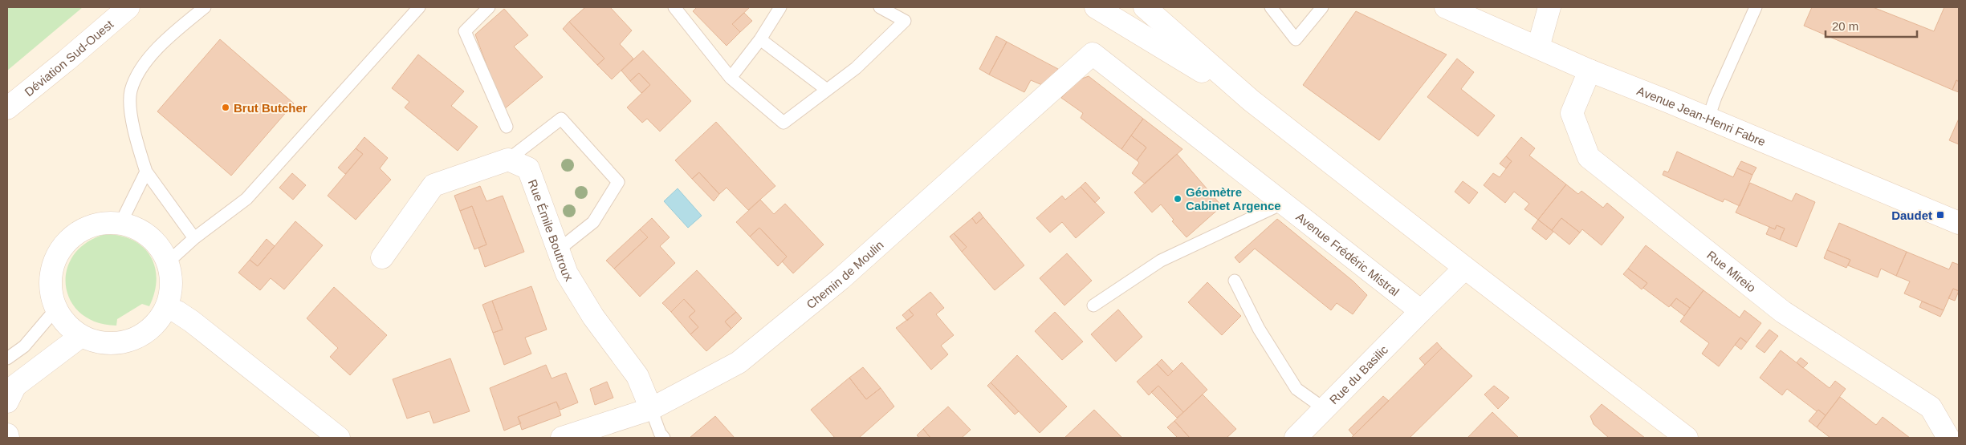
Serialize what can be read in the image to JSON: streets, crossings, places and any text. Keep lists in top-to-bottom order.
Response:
{
  "streets": {
    "street": [
      "Déviation Sud-Ouest",
      "Avenue Jean-Henri Fabre",
      "Rue Émile Boutroux",
      "Avenue Frédéric Mistral",
      "Rue Mireio",
      "Chemin de Moulin",
      "Rue du Basilic"
    ]
  },
  "crossings": [
    ["Avenue Jean-Henri Fabre", "Rue Mireio"],
    ["Rue Émile Boutroux", "Chemin de Moulin"],
    ["Avenue Frédéric Mistral", "Chemin de Moulin"],
    ["Avenue Frédéric Mistral", "Rue du Basilic"]
  ],
  "places": {
    "other": ["Brut Butcher", "Géomètre Cabinet Argence"],
    "transit": ["Daudet"]
  },
  "scale_bar": "20 m"
}
